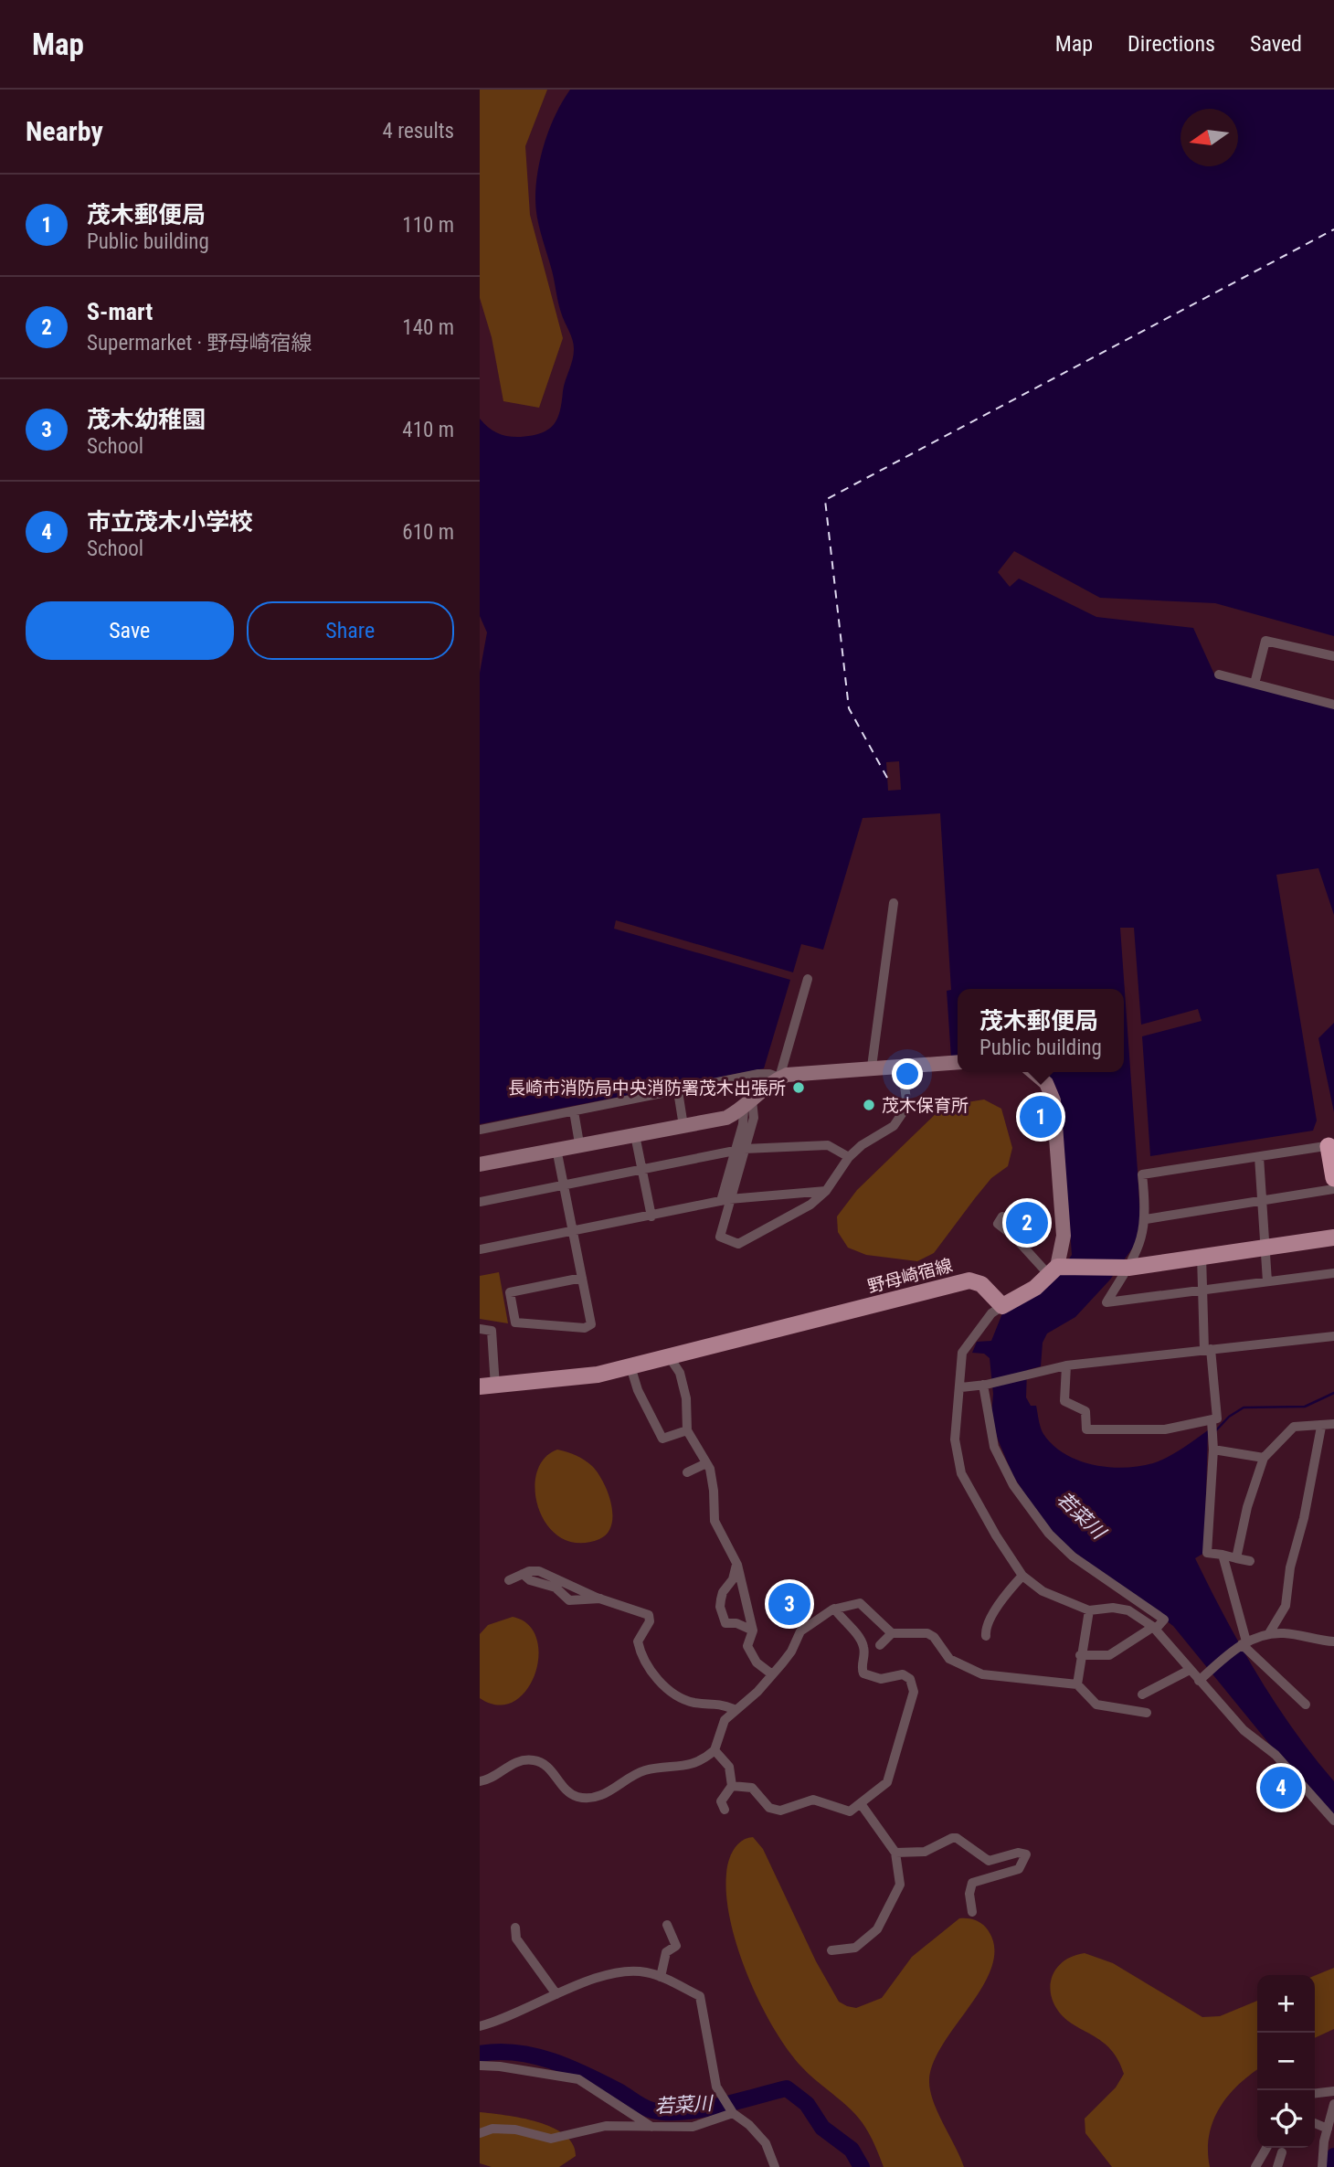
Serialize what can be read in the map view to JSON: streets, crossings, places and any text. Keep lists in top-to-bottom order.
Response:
{
  "streets": {
    "main road": ["野母崎宿線"]
  },
  "water": ["若菜川"],
  "places": ["長崎市消防局中央消防署茂木出張所", "茂木保育所"],
  "north": "left",
  "page": {
    "header": "Map",
    "nav": ["Map", "Directions", "Saved"],
    "heading": ["Nearby", "4 results"],
    "list": [
      {
        "mark": "1",
        "name": "茂木郵便局",
        "note": "Public building",
        "value": "110 m"
      },
      {
        "mark": "2",
        "name": "S-mart",
        "note": "Supermarket · 野母崎宿線",
        "value": "140 m"
      },
      {
        "mark": "3",
        "name": "茂木幼稚園",
        "note": "School",
        "value": "410 m"
      },
      {
        "mark": "4",
        "name": "市立茂木小学校",
        "note": "School",
        "value": "610 m"
      }
    ],
    "buttons": ["Save", "Share"],
    "popup": ["茂木郵便局", "Public building"],
    "pins": [
      "1",
      "2",
      "3",
      "4"
    ],
    "map_buttons": ["+", "−"]
  }
}
